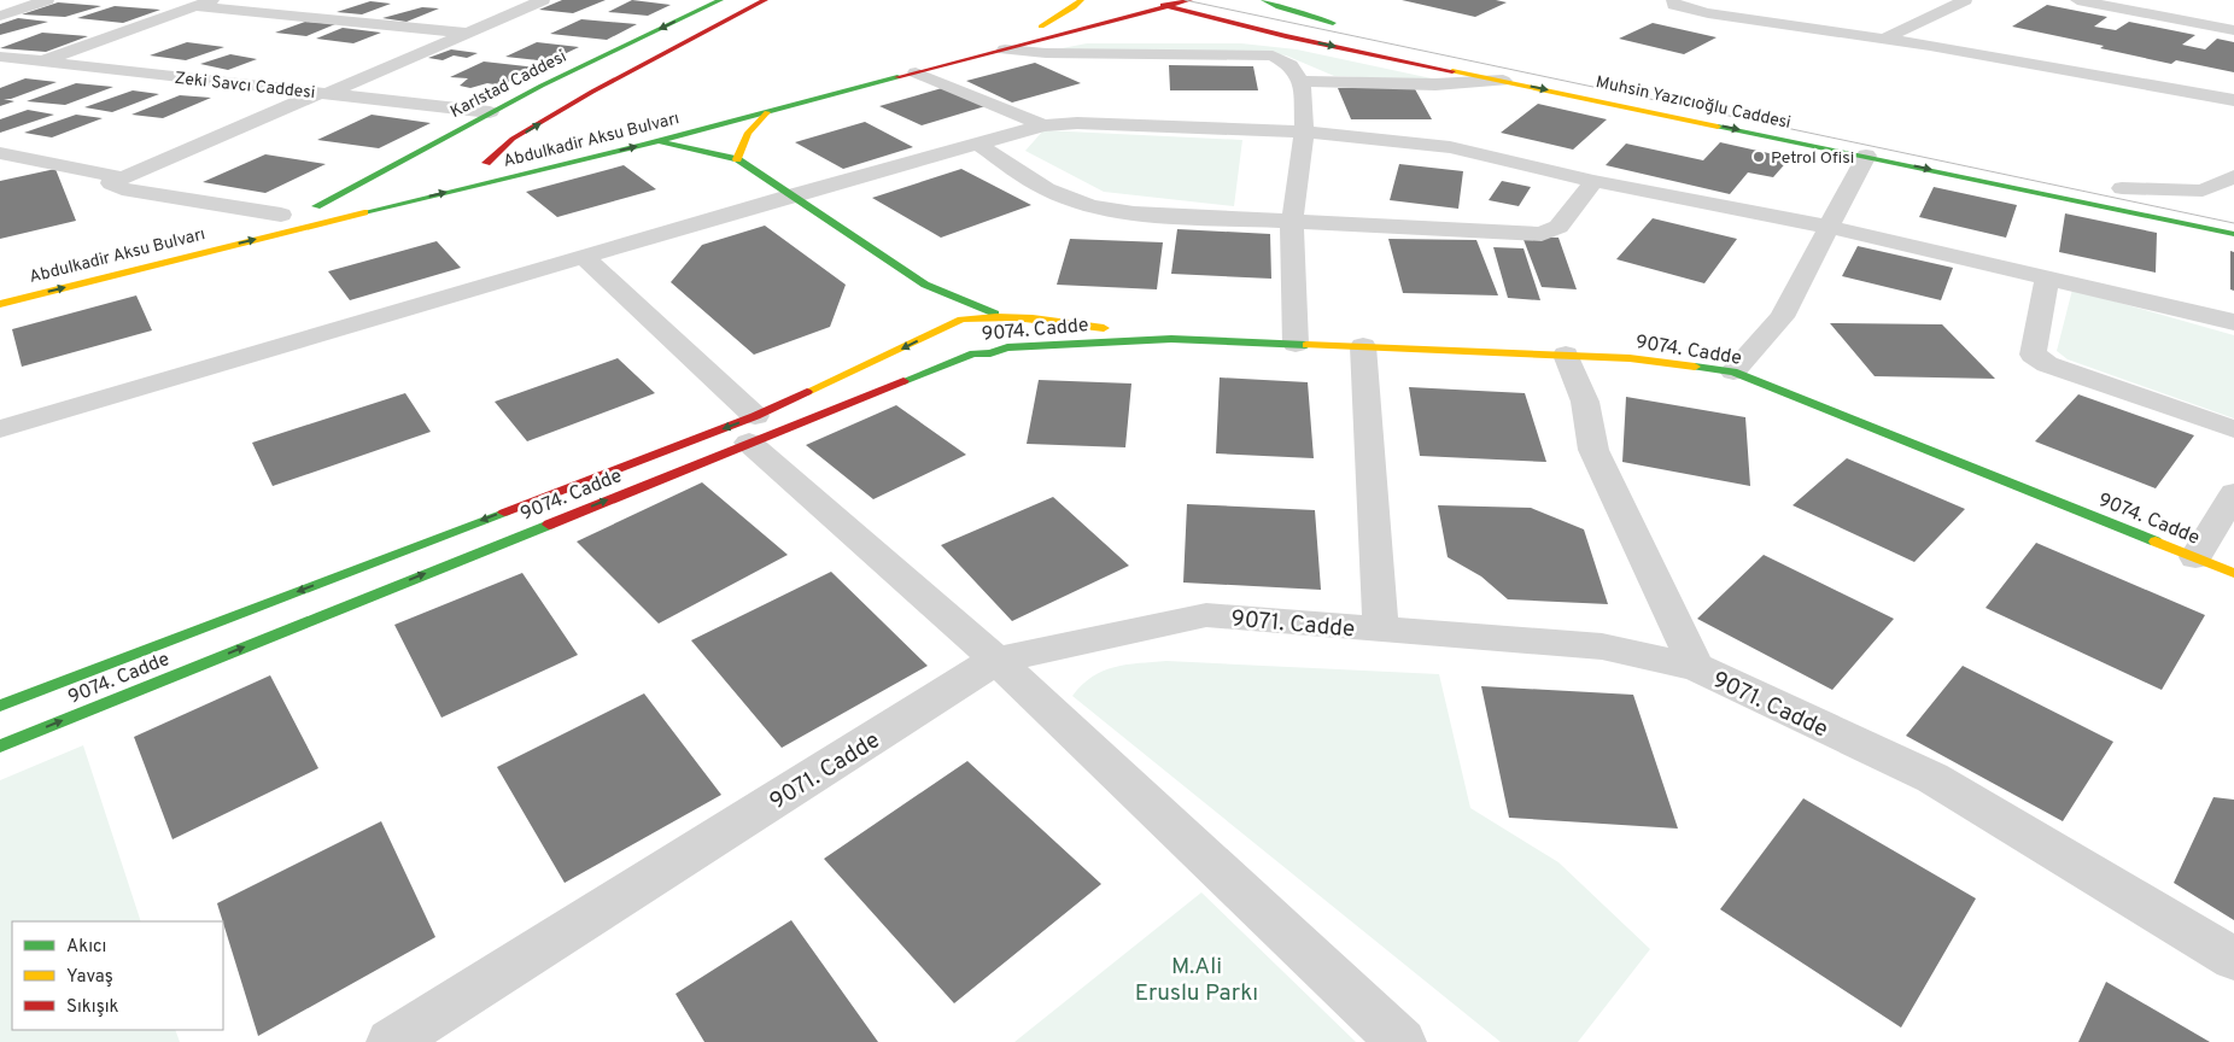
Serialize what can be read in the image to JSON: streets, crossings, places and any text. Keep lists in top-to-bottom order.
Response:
{
  "streets": {
    "street": [
      "Karlstad Caddesi",
      "Zeki Savcı Caddesi",
      "Muhsin Yazıcıoğlu Caddesi",
      "Abdulkadir Aksu Bulvarı",
      "9074. Cadde",
      "9071. Cadde"
    ]
  },
  "crossings": [
    ["Karlstad Caddesi", "Zeki Savcı Caddesi"],
    ["Muhsin Yazıcıoğlu Caddesi", "Abdulkadir Aksu Bulvarı"]
  ],
  "parks": ["M.Ali Eruslu Parkı"],
  "places": ["Petrol Ofisi"],
  "legend": ["Akıcı", "Yavaş", "Sıkışık"]
}
